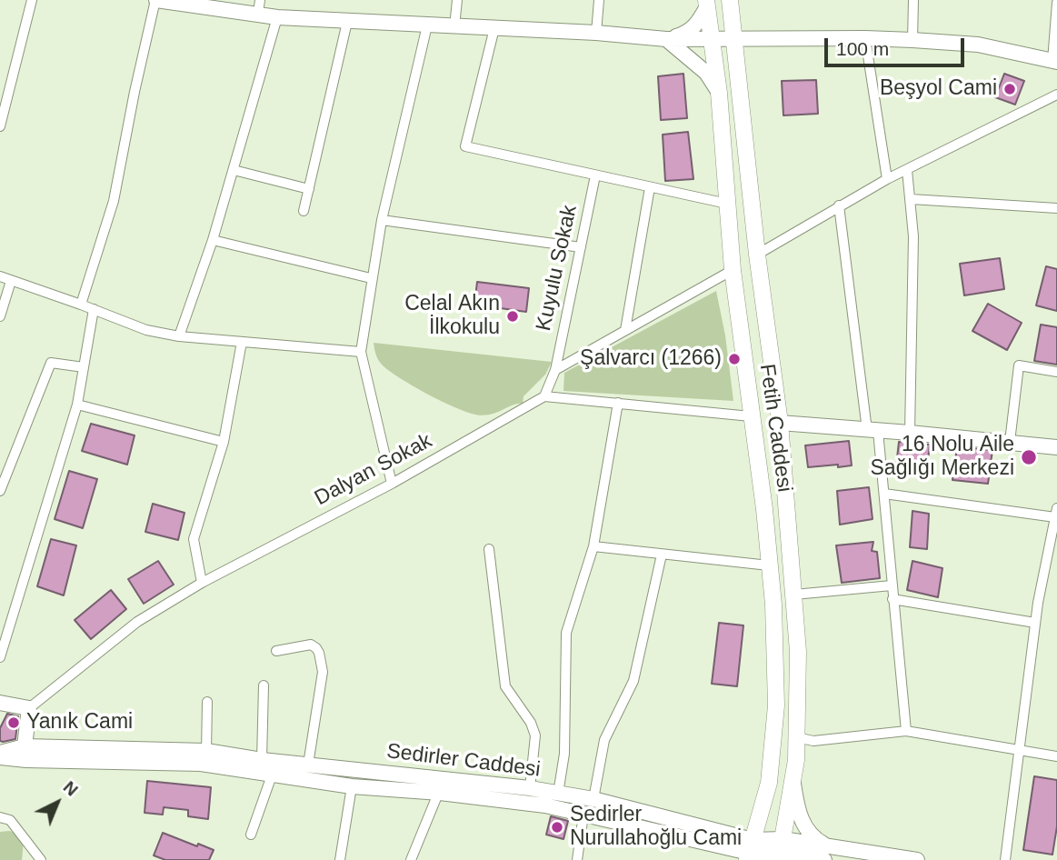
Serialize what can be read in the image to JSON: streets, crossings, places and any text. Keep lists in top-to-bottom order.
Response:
{
  "streets": {
    "main road": ["Fetih Caddesi", "Sedirler Caddesi"],
    "street": ["Kuyulu Sokak", "Dalyan Sokak"]
  },
  "crossings": [
    ["Fetih Caddesi", "Sedirler Caddesi"]
  ],
  "places": [
    "Beşyol Cami",
    "Celal Akın İlkokulu",
    "Şalvarcı (1266)",
    "16 Nolu Aile Sağlığı Merkezi",
    "Yanık Cami",
    "Sedirler Nurullahoğlu Cami"
  ],
  "scale_bar": "100 m",
  "north": "top right"
}
